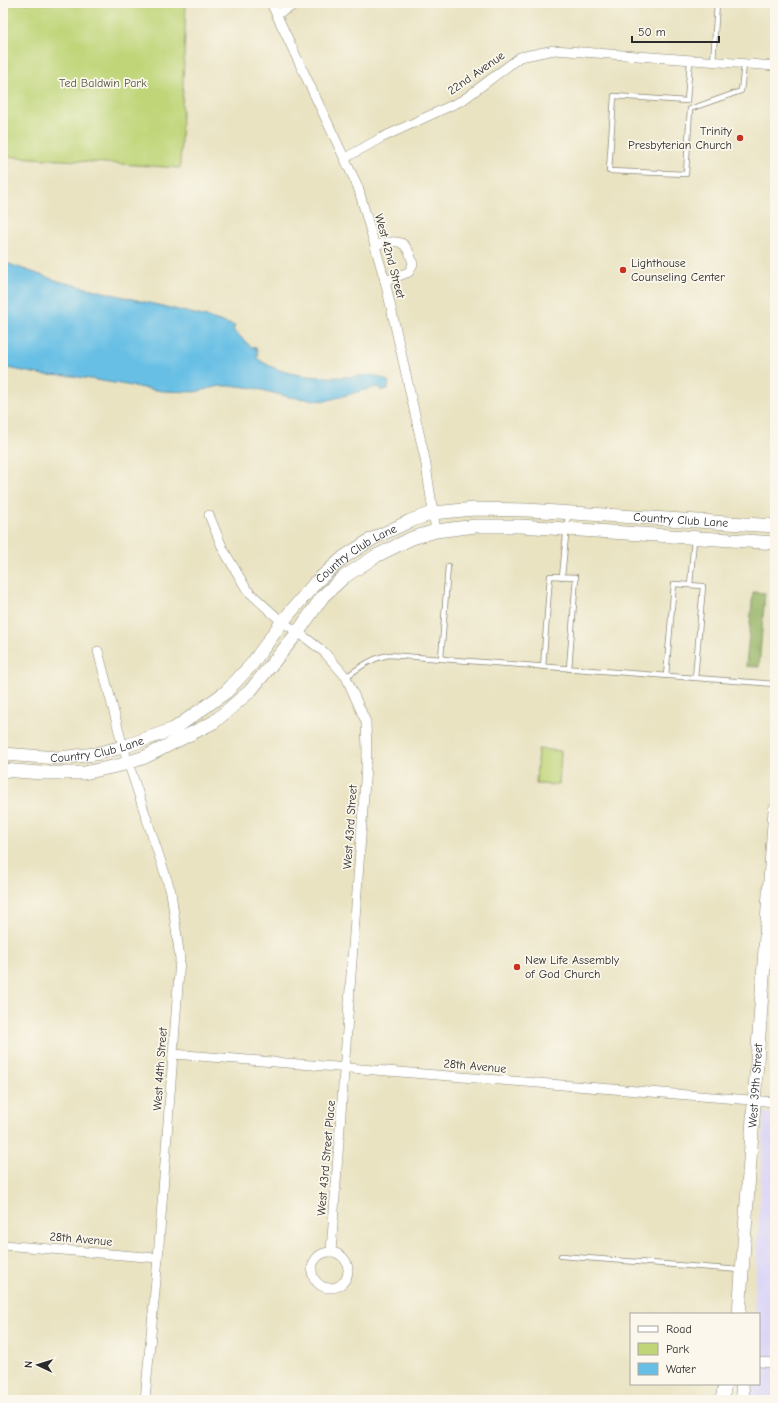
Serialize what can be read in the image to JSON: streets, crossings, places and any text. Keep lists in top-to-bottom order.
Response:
{
  "streets": {
    "street": [
      "22nd Avenue",
      "West 42nd Street",
      "Country Club Lane",
      "West 43rd Street",
      "28th Avenue",
      "West 44th Street",
      "West 39th Street",
      "West 43rd Street Place"
    ]
  },
  "crossings": [
    ["22nd Avenue", "West 42nd Street"],
    ["West 42nd Street", "Country Club Lane"],
    ["Country Club Lane", "West 43rd Street"],
    ["Country Club Lane", "West 44th Street"],
    ["West 43rd Street", "28th Avenue"],
    ["West 43rd Street", "West 43rd Street Place"],
    ["28th Avenue", "West 44th Street"],
    ["28th Avenue", "West 39th Street"],
    ["28th Avenue", "West 43rd Street Place"]
  ],
  "parks": ["Ted Baldwin Park"],
  "places": ["Trinity Presbyterian Church", "Lighthouse Counseling Center", "New Life Assembly of God Church"],
  "legend": ["Road", "Park", "Water"],
  "scale_bar": "50 m",
  "north": "left"
}
